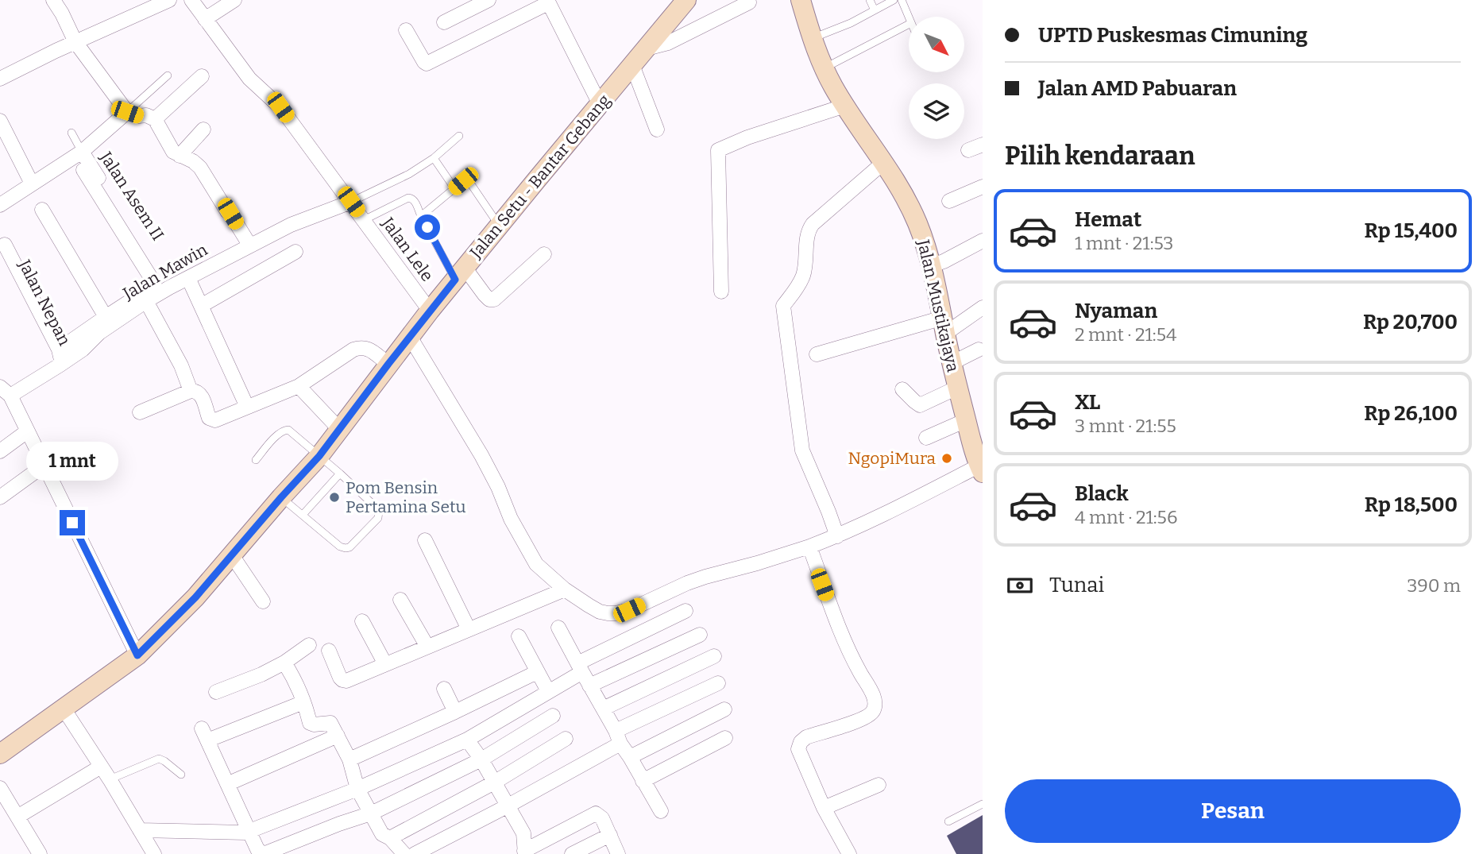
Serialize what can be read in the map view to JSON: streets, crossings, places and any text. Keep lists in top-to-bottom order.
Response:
{
  "streets": {
    "main road": ["Jalan Setu - Bantar Gebang", "Jalan Mustikajaya"],
    "street": [
      "Jalan Asem II",
      "Jalan Lele",
      "Jalan Mawin",
      "Jalan Nepan"
    ]
  },
  "crossings": [
    ["Jalan Setu - Bantar Gebang", "Jalan Lele"],
    ["Jalan Asem II", "Jalan Mawin"],
    ["Jalan Lele", "Jalan Mawin"],
    ["Jalan Mawin", "Jalan Nepan"]
  ],
  "places": ["NgopiMura", "Pom Bensin Pertamina Setu"],
  "north": "bottom right",
  "page": {
    "banner": ["UPTD Puskesmas Cimuning", "Jalan AMD Pabuaran"],
    "heading": "Pilih kendaraan",
    "list": [
      {
        "name": "Hemat",
        "note": "1 mnt · 21:53",
        "value": "Rp 15,400"
      },
      {
        "name": "Nyaman",
        "note": "2 mnt · 21:54",
        "value": "Rp 20,700"
      },
      {
        "name": "XL",
        "note": "3 mnt · 21:55",
        "value": "Rp 26,100"
      },
      {
        "name": "Black",
        "note": "4 mnt · 21:56",
        "value": "Rp 18,500"
      }
    ],
    "bubble": "1 mnt",
    "pay": ["Tunai", "390 m"],
    "buttons": "Pesan"
  }
}
